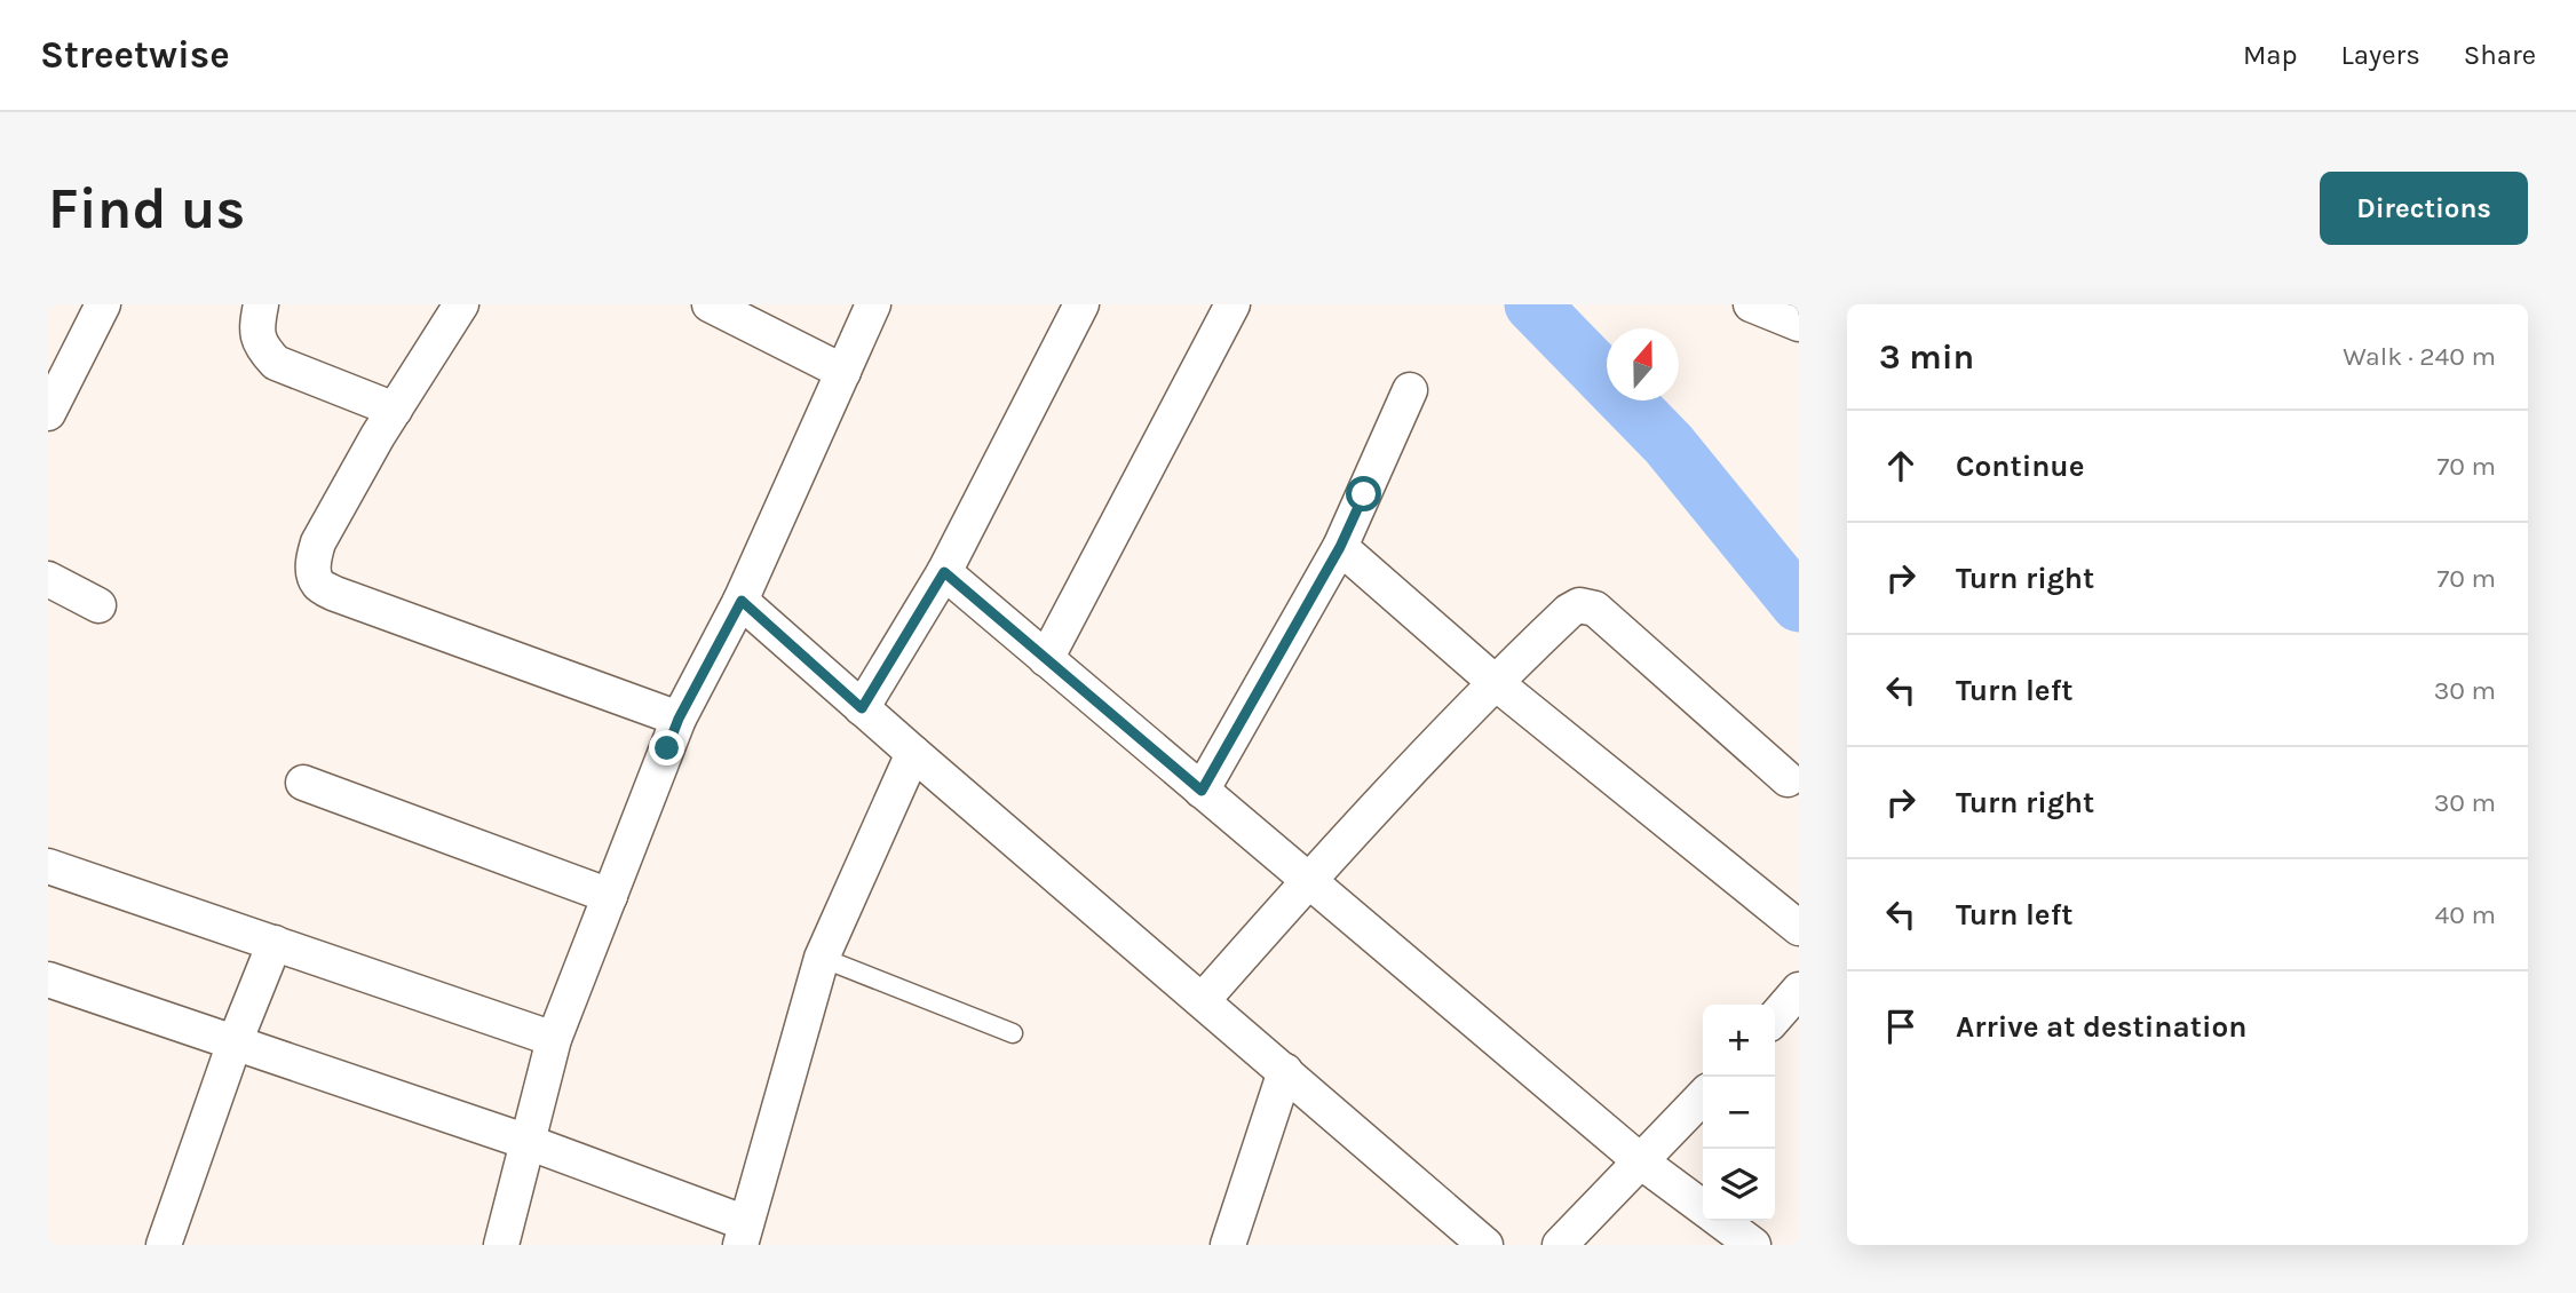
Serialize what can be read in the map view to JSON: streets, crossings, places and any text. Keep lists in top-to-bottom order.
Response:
{
  "north": "top",
  "page": {
    "header": "Streetwise",
    "nav": ["Map", "Layers", "Share"],
    "buttons": "Directions",
    "title": "Find us",
    "heading": ["3 min", "Walk · 240 m"],
    "list": [
      ["Continue", "70 m"],
      ["Turn right", "70 m"],
      ["Turn left", "30 m"],
      ["Turn right", "30 m"],
      ["Turn left", "40 m"],
      "Arrive at destination"
    ],
    "map_buttons": ["+", "−"]
  }
}
